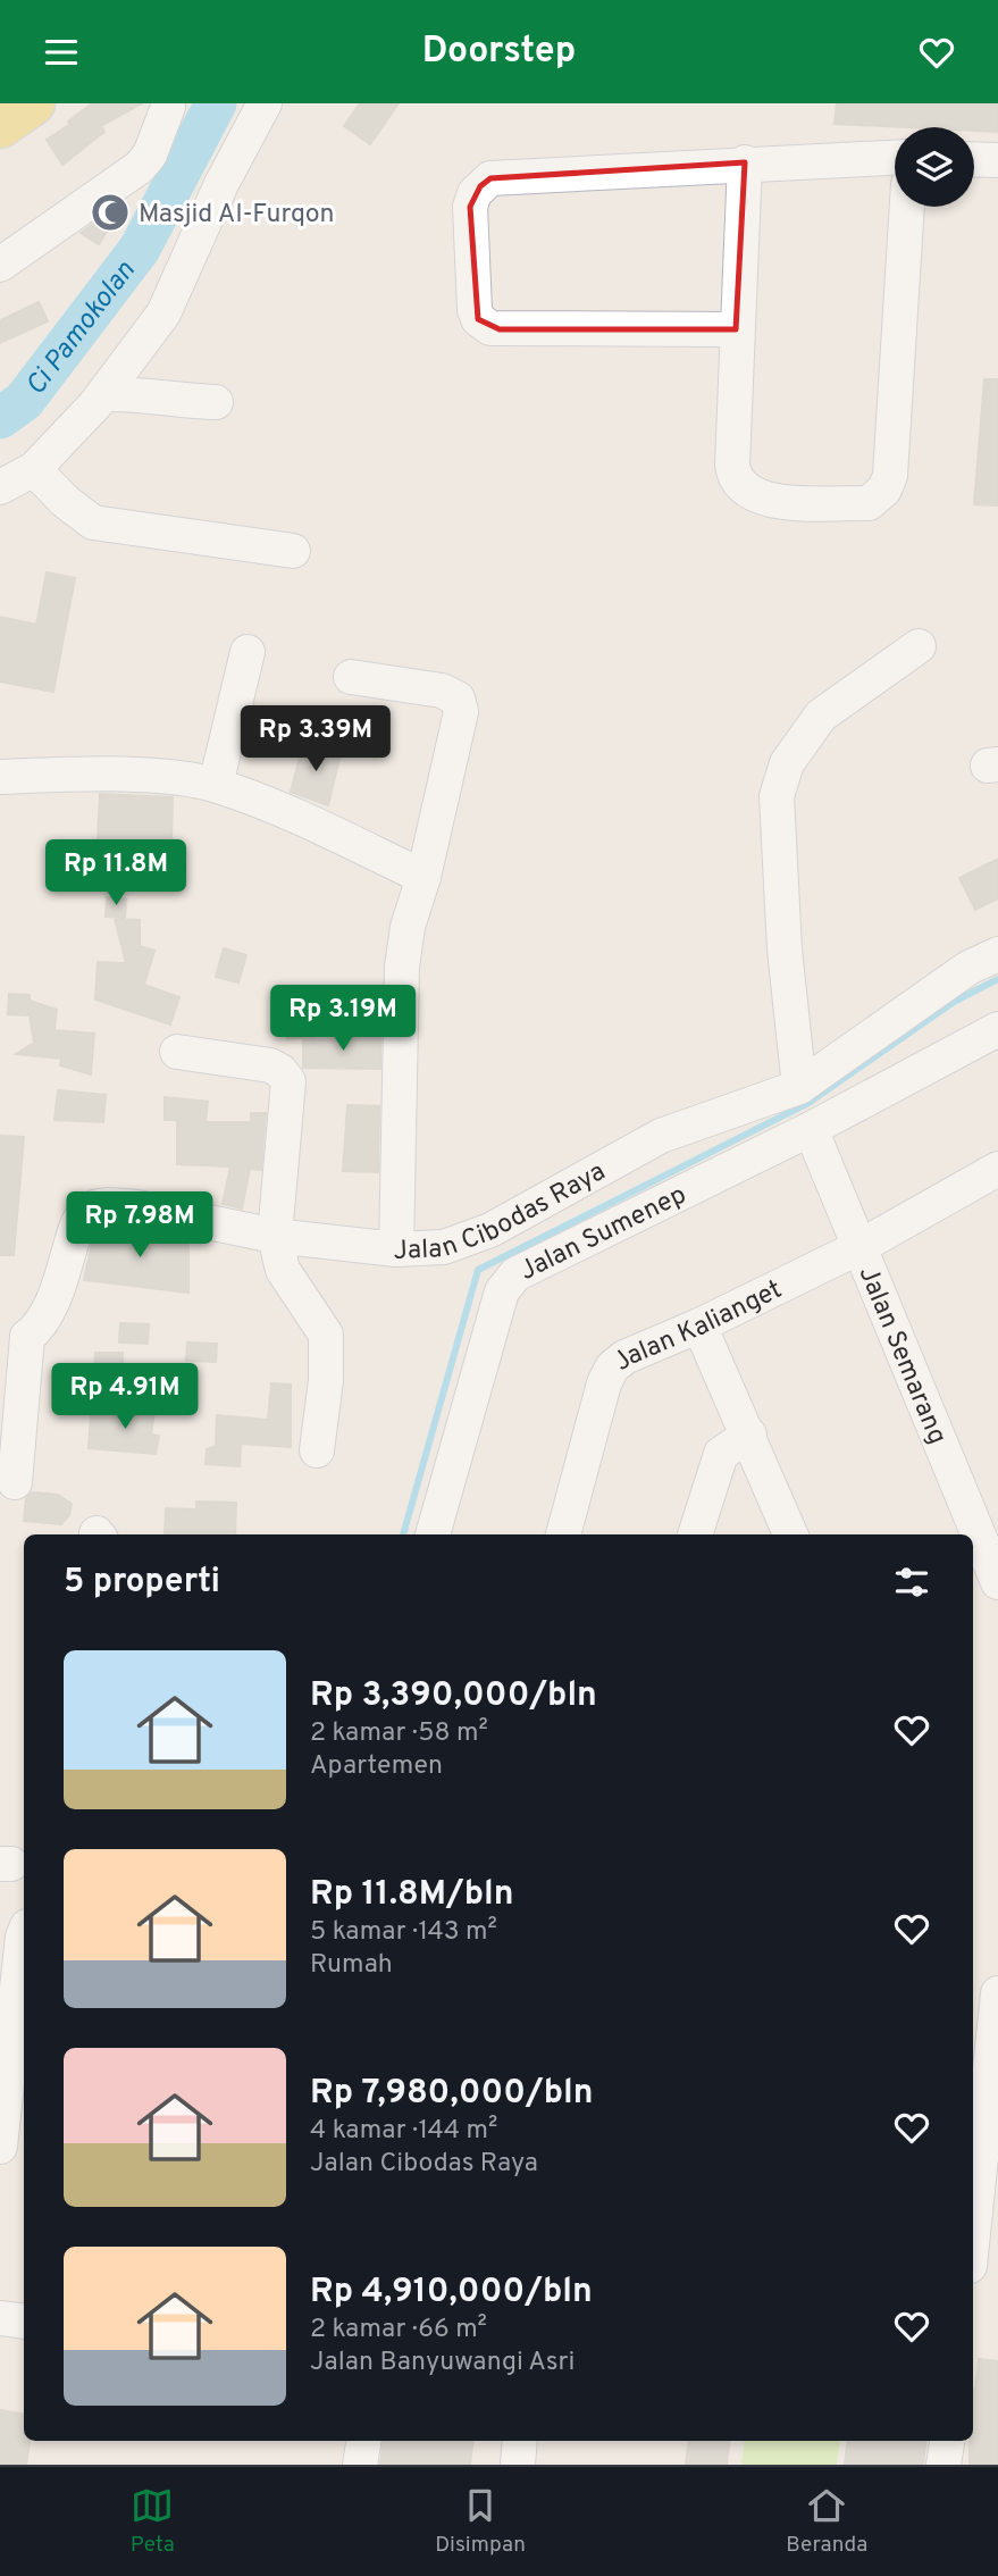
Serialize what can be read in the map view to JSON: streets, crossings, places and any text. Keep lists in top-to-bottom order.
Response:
{
  "streets": {
    "street": [
      "Jalan Cibodas Raya",
      "Jalan Sumenep",
      "Jalan Kalianget",
      "Jalan Semarang"
    ]
  },
  "crossings": [
    ["Jalan Sumenep", "Jalan Semarang"],
    ["Jalan Kalianget", "Jalan Semarang"]
  ],
  "water": ["Ci Pamokolan"],
  "places": {
    "mosque": ["Masjid Al-Furqon"]
  },
  "page": {
    "header": "Doorstep",
    "price": [
      "Rp 3.39M",
      "Rp 11.8M",
      "Rp 3.19M",
      "Rp 7.98M",
      "Rp 4.91M"
    ],
    "heading": "5 properti",
    "list": [
      {
        "name": "Rp 3,390,000/bln",
        "note": "2 kamar · 58 m² · Apartemen"
      },
      {
        "name": "Rp 11.8M/bln",
        "note": "5 kamar · 143 m² · Rumah"
      },
      {
        "name": "Rp 7,980,000/bln",
        "note": "4 kamar · 144 m² · Jalan Cibodas Raya"
      },
      {
        "name": "Rp 4,910,000/bln",
        "note": "2 kamar · 66 m² · Jalan Banyuwangi Asri"
      }
    ],
    "tabs": ["Peta", "Disimpan", "Beranda"]
  }
}
